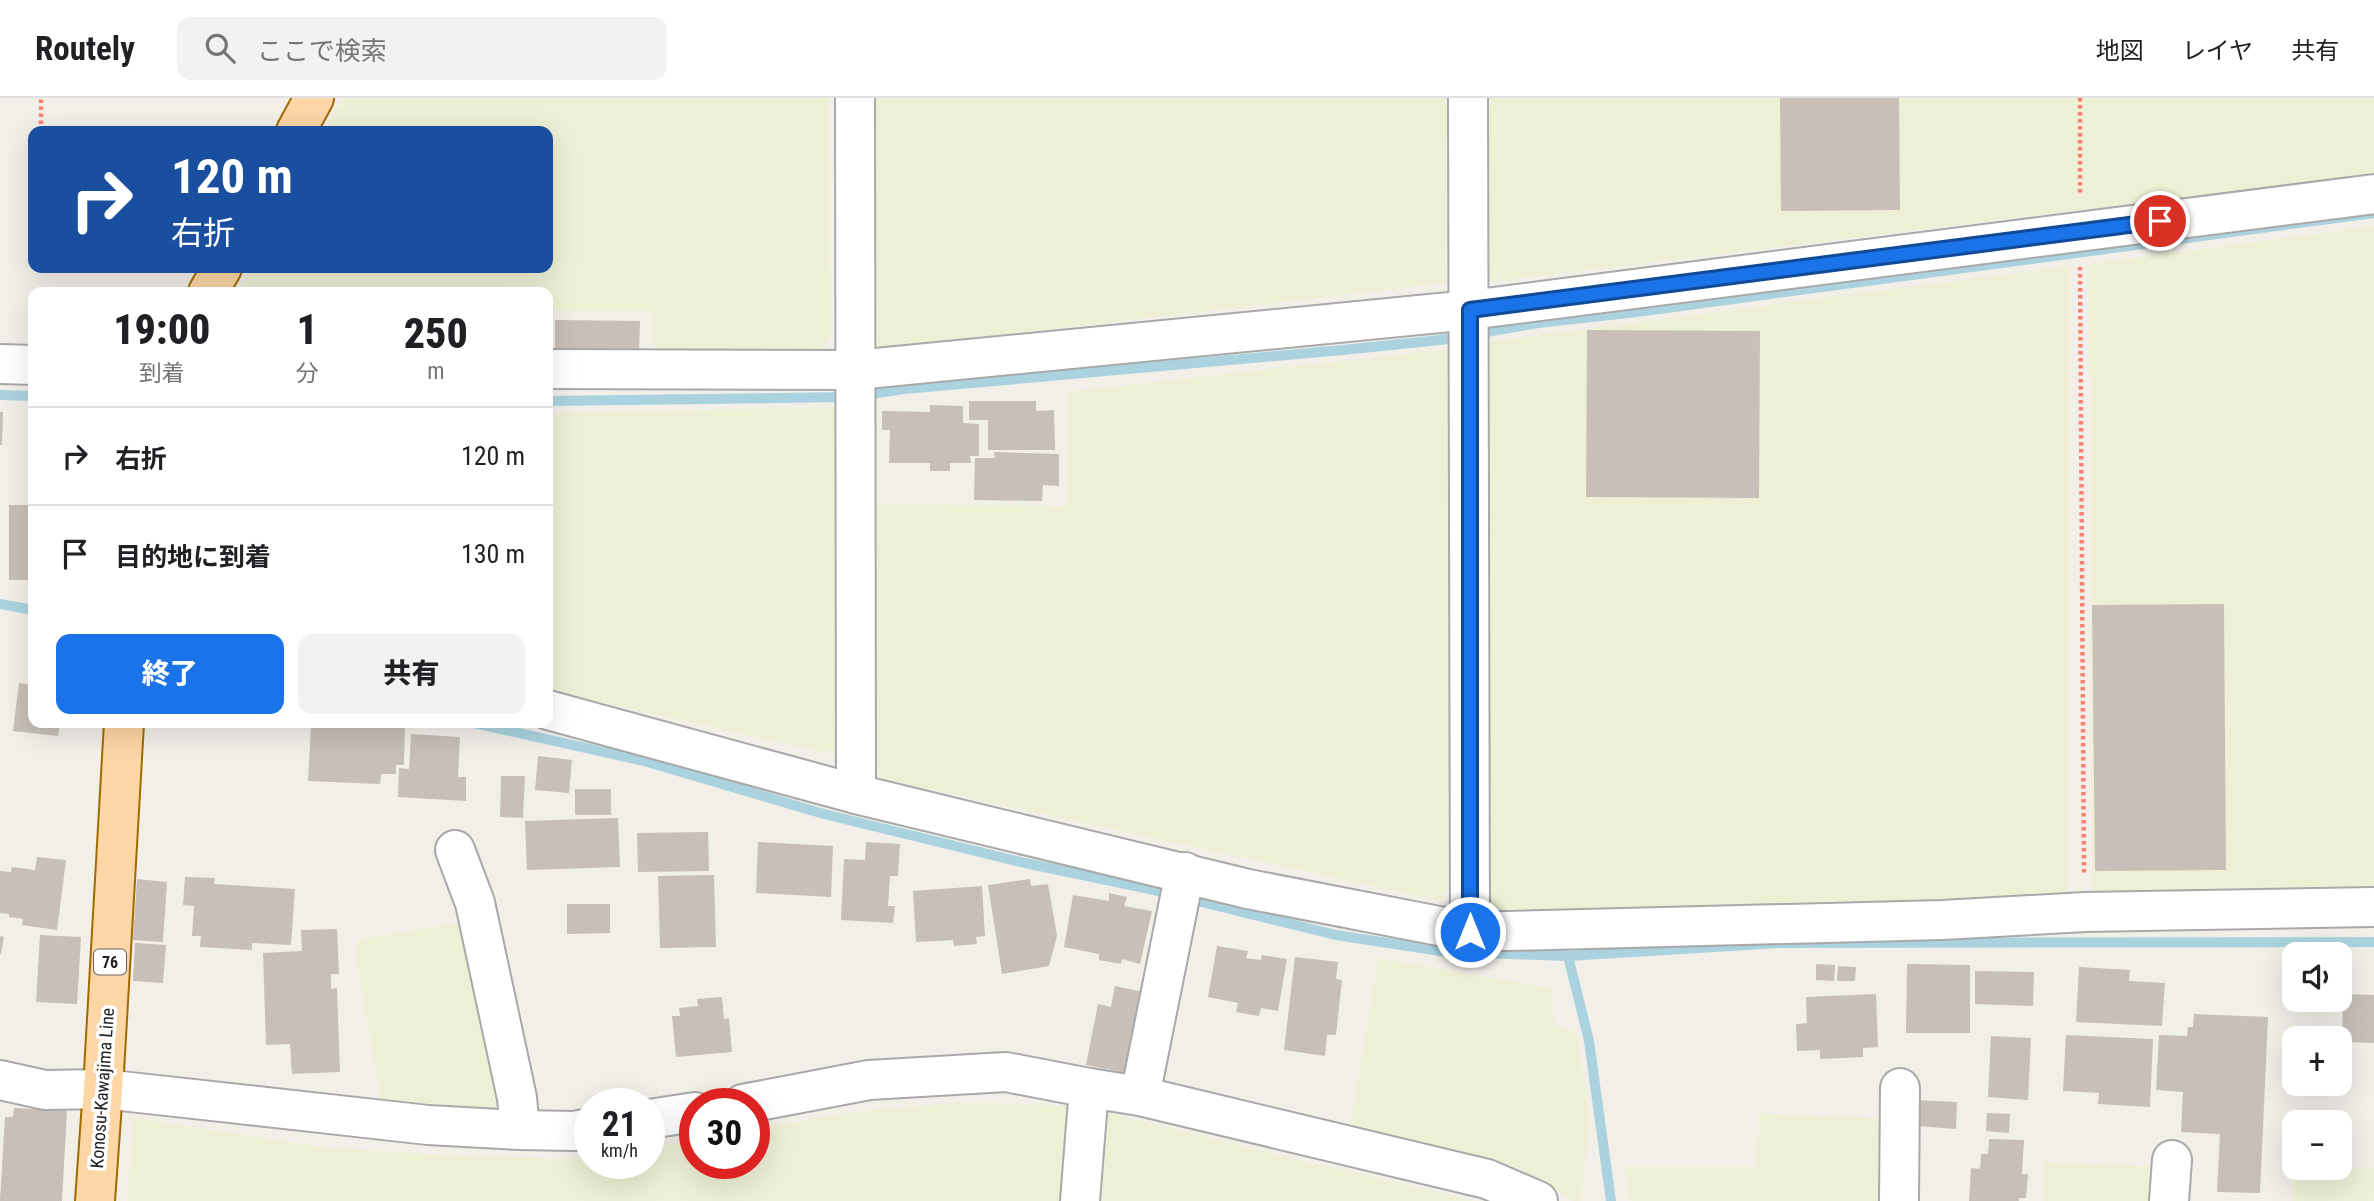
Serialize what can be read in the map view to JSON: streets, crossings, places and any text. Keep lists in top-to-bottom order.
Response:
{
  "streets": {
    "main road": ["76", "Konosu-Kawajima Line"]
  },
  "page": {
    "header": "Routely",
    "search": "ここで検索",
    "nav": ["地図", "レイヤ", "共有"],
    "turn": ["120 m", "右折"],
    "eta": [
      "19:00",
      "到着",
      "1",
      "分",
      "250",
      "m"
    ],
    "list": [
      {
        "name": "右折",
        "value": "120 m"
      },
      {
        "name": "目的地に到着",
        "value": "130 m"
      }
    ],
    "buttons": ["終了", "共有"],
    "map_buttons": ["+", "−"],
    "speed": "21 km/h",
    "limit": "30"
  }
}
